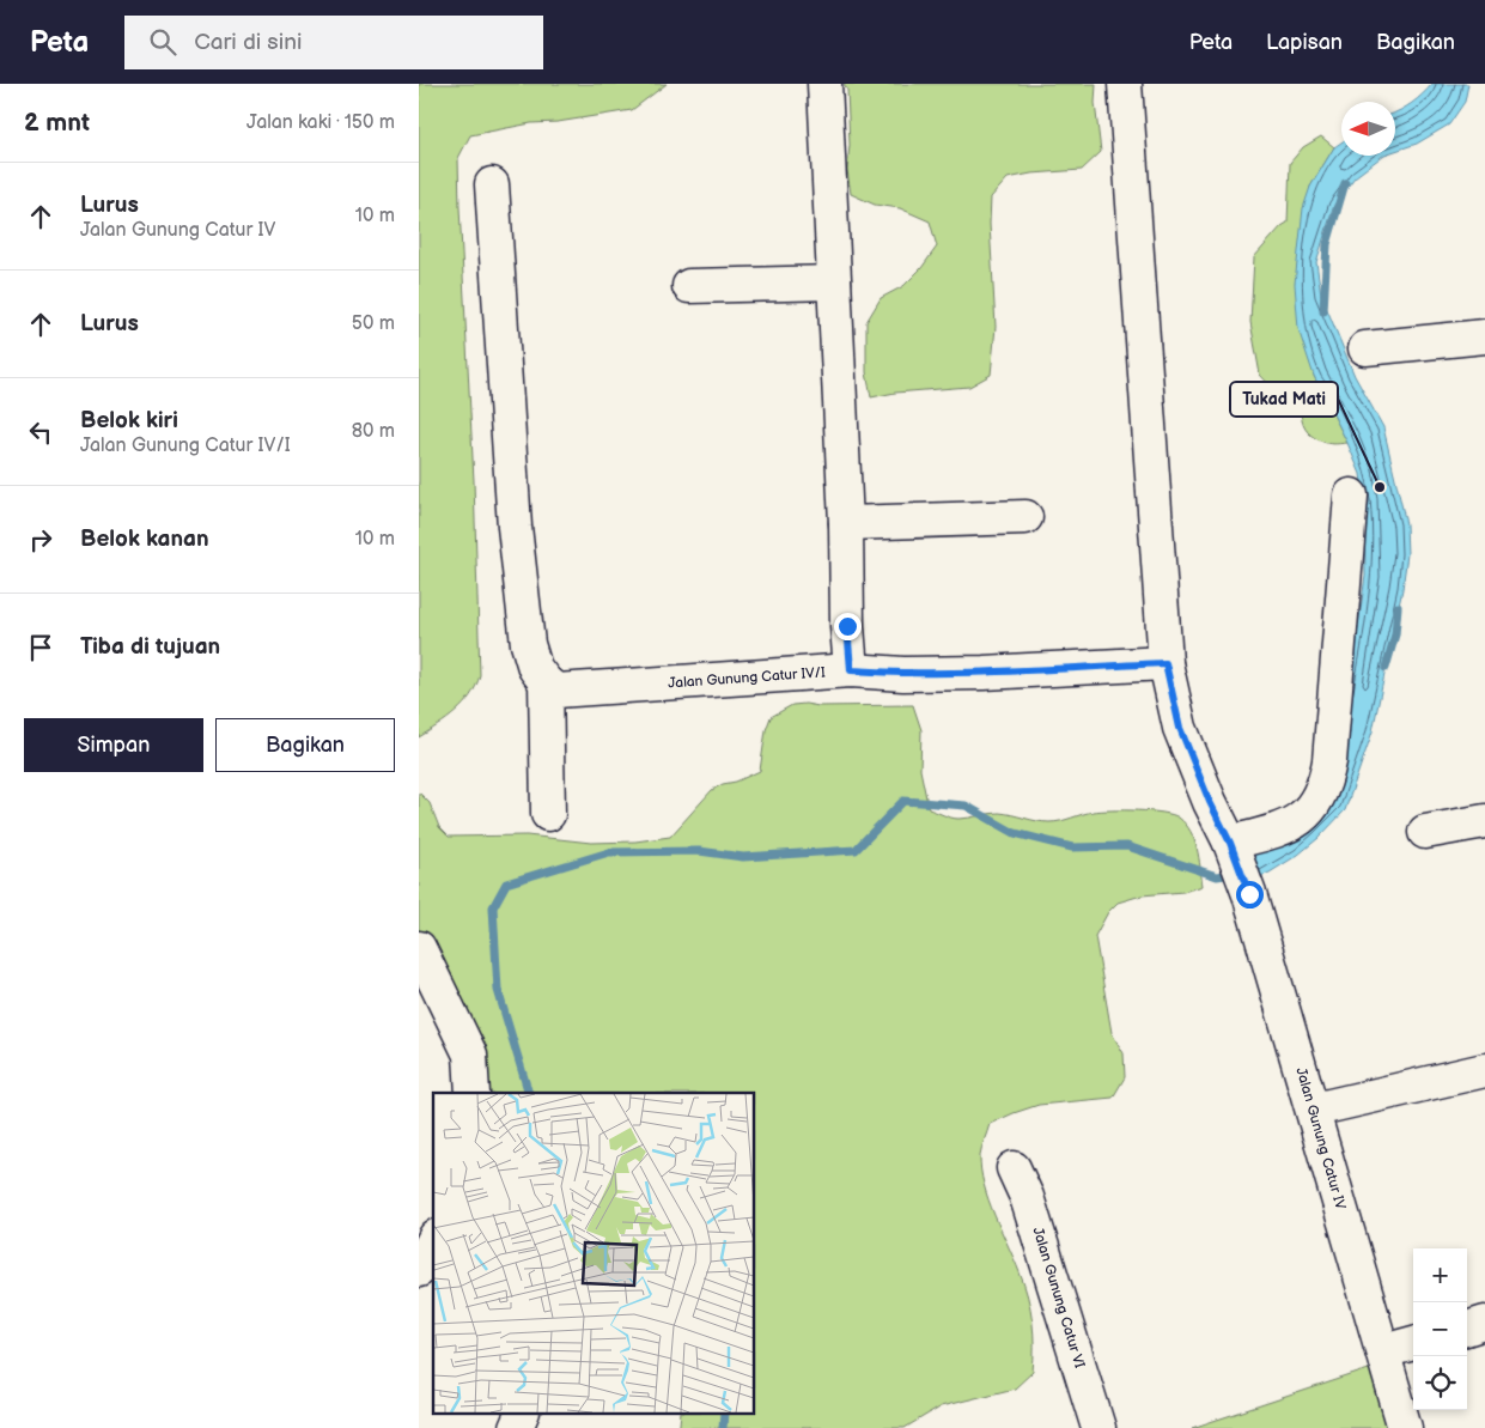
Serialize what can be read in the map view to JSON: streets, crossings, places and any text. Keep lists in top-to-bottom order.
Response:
{
  "streets": {
    "street": ["Jalan Gunung Catur IV/I", "Jalan Gunung Catur IV", "Jalan Gunung Catur VI"]
  },
  "crossings": [
    ["Jalan Gunung Catur IV/I", "Jalan Gunung Catur IV"]
  ],
  "places": ["Tukad Mati"],
  "north": "left",
  "page": {
    "header": "Peta",
    "search": "Cari di sini",
    "nav": ["Peta", "Lapisan", "Bagikan"],
    "heading": ["2 mnt", "Jalan kaki · 150 m"],
    "list": [
      ["Lurus", "Jalan Gunung Catur IV", "10 m"],
      ["Lurus", "50 m"],
      ["Belok kiri", "Jalan Gunung Catur IV/I", "80 m"],
      ["Belok kanan", "10 m"],
      "Tiba di tujuan"
    ],
    "buttons": ["Simpan", "Bagikan"],
    "map_buttons": ["+", "−"]
  }
}
